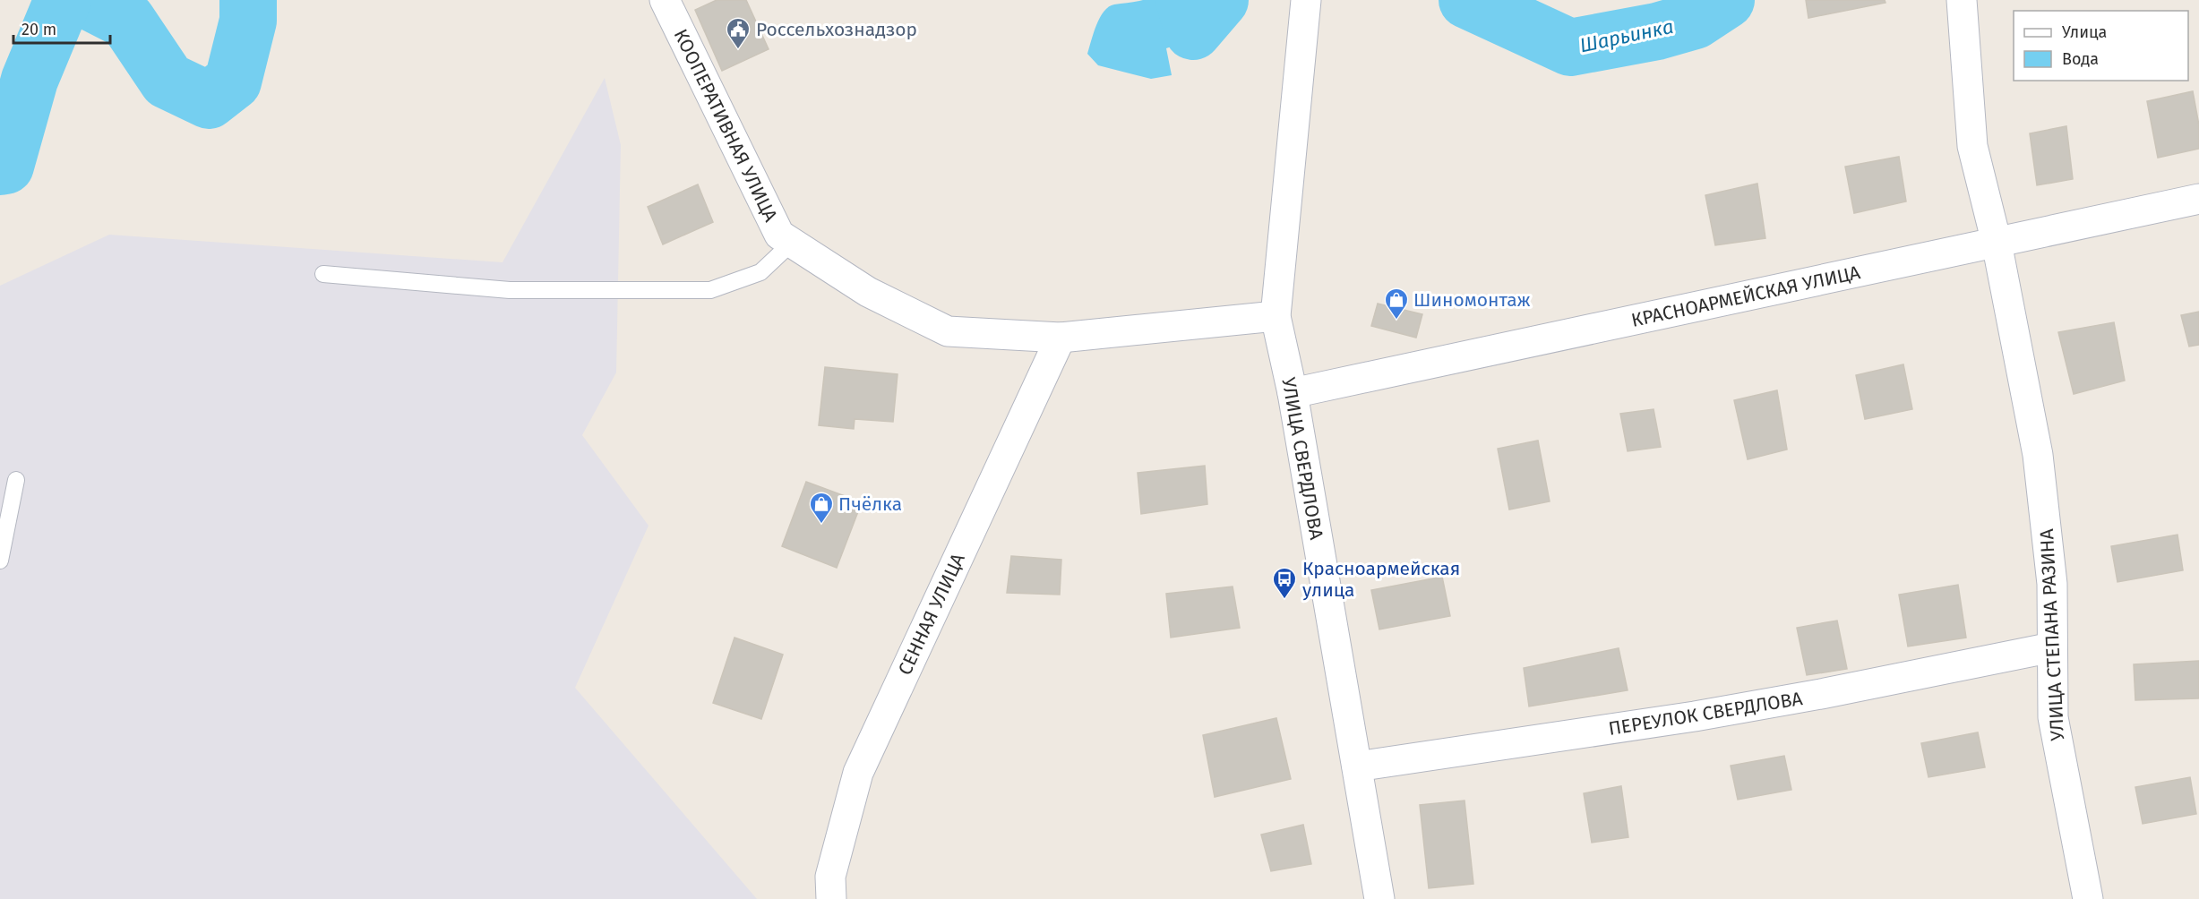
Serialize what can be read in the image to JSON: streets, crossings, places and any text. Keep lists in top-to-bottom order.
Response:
{
  "streets": {
    "street": [
      "КООПЕРАТИВНАЯ УЛИЦА",
      "КРАСНОАРМЕЙСКАЯ УЛИЦА",
      "УЛИЦА СВЕРДЛОВА",
      "СЕННАЯ УЛИЦА",
      "УЛИЦА СТЕПАНА РАЗИНА",
      "ПЕРЕУЛОК СВЕРДЛОВА"
    ]
  },
  "crossings": [
    ["КООПЕРАТИВНАЯ УЛИЦА", "СЕННАЯ УЛИЦА"],
    ["КРАСНОАРМЕЙСКАЯ УЛИЦА", "УЛИЦА СВЕРДЛОВА"],
    ["КРАСНОАРМЕЙСКАЯ УЛИЦА", "УЛИЦА СТЕПАНА РАЗИНА"],
    ["УЛИЦА СВЕРДЛОВА", "ПЕРЕУЛОК СВЕРДЛОВА"],
    ["УЛИЦА СТЕПАНА РАЗИНА", "ПЕРЕУЛОК СВЕРДЛОВА"]
  ],
  "water": ["Шарьинка"],
  "places": {
    "public building": ["Россельхознадзор"],
    "shop": ["Шиномонтаж", "Пчёлка"],
    "bus stop": ["Красноармейская улица"]
  },
  "legend": ["Улица", "Вода"],
  "scale_bar": "20 m"
}
